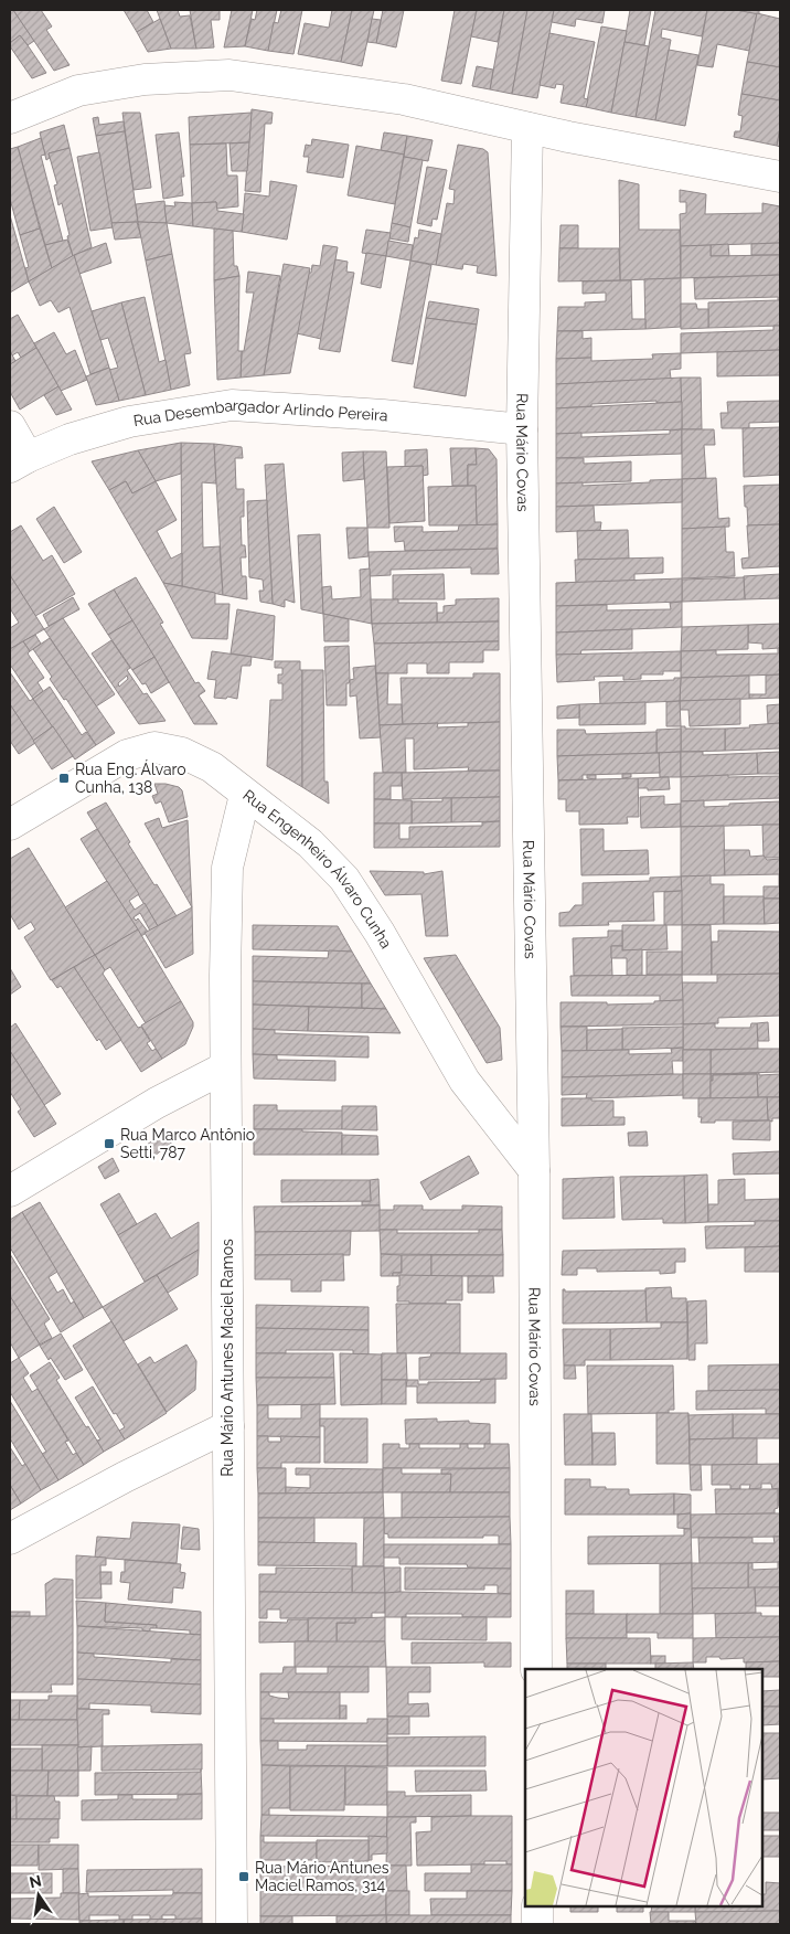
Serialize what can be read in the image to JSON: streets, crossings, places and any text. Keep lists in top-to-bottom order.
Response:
{
  "streets": {
    "street": [
      "Rua Desembargador Arlindo Pereira",
      "Rua Mário Covas",
      "Rua Engenheiro Álvaro Cunha",
      "Rua Mário Antunes Maciel Ramos"
    ]
  },
  "crossings": [
    ["Rua Desembargador Arlindo Pereira", "Rua Mário Covas"],
    ["Rua Mário Covas", "Rua Engenheiro Álvaro Cunha"],
    ["Rua Engenheiro Álvaro Cunha", "Rua Mário Antunes Maciel Ramos"]
  ],
  "places": {
    "transit": ["Rua Eng. Álvaro Cunha, 138", "Rua Marco Antônio Setti, 787", "Rua Mário Antunes Maciel Ramos, 314"]
  },
  "north": "top"
}
